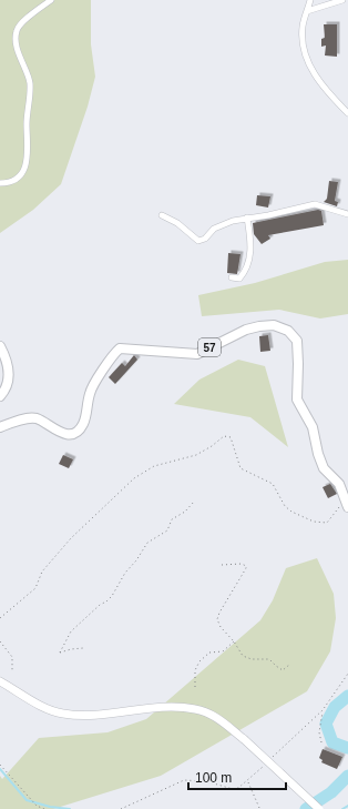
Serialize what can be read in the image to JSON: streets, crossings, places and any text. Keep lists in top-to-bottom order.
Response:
{
  "streets": {
    "main road": ["57"]
  },
  "scale_bar": "100 m"
}
